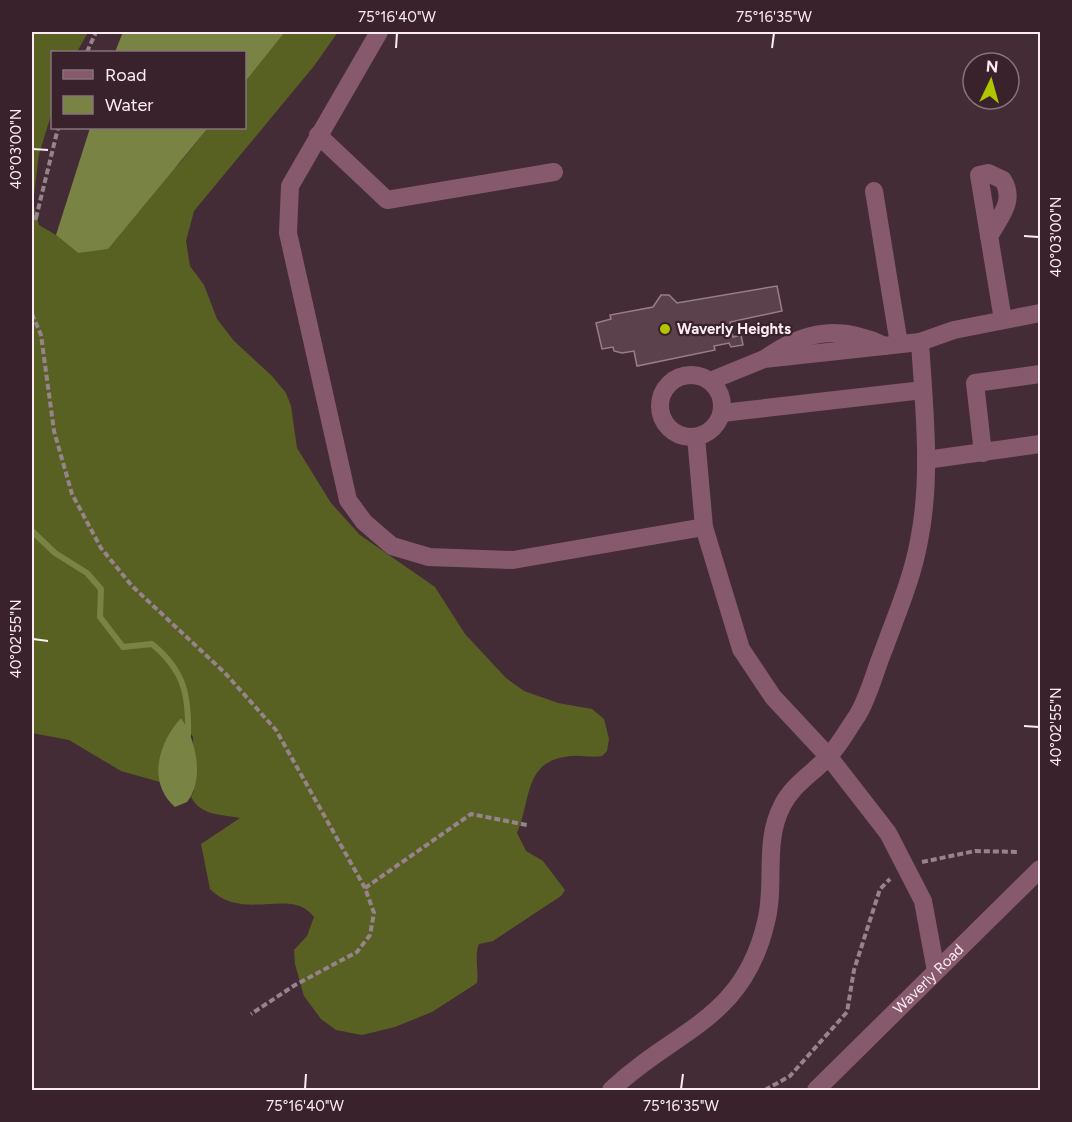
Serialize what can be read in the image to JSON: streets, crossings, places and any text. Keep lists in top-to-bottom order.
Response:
{
  "streets": {
    "street": ["Waverly Road"]
  },
  "places": ["Waverly Heights"],
  "legend": ["Road", "Water"],
  "north": "top",
  "coordinates": [
    "75°16'40\"W",
    "75°16'35\"W",
    "40°03'00\"N",
    "40°02'55\"N"
  ]
}
